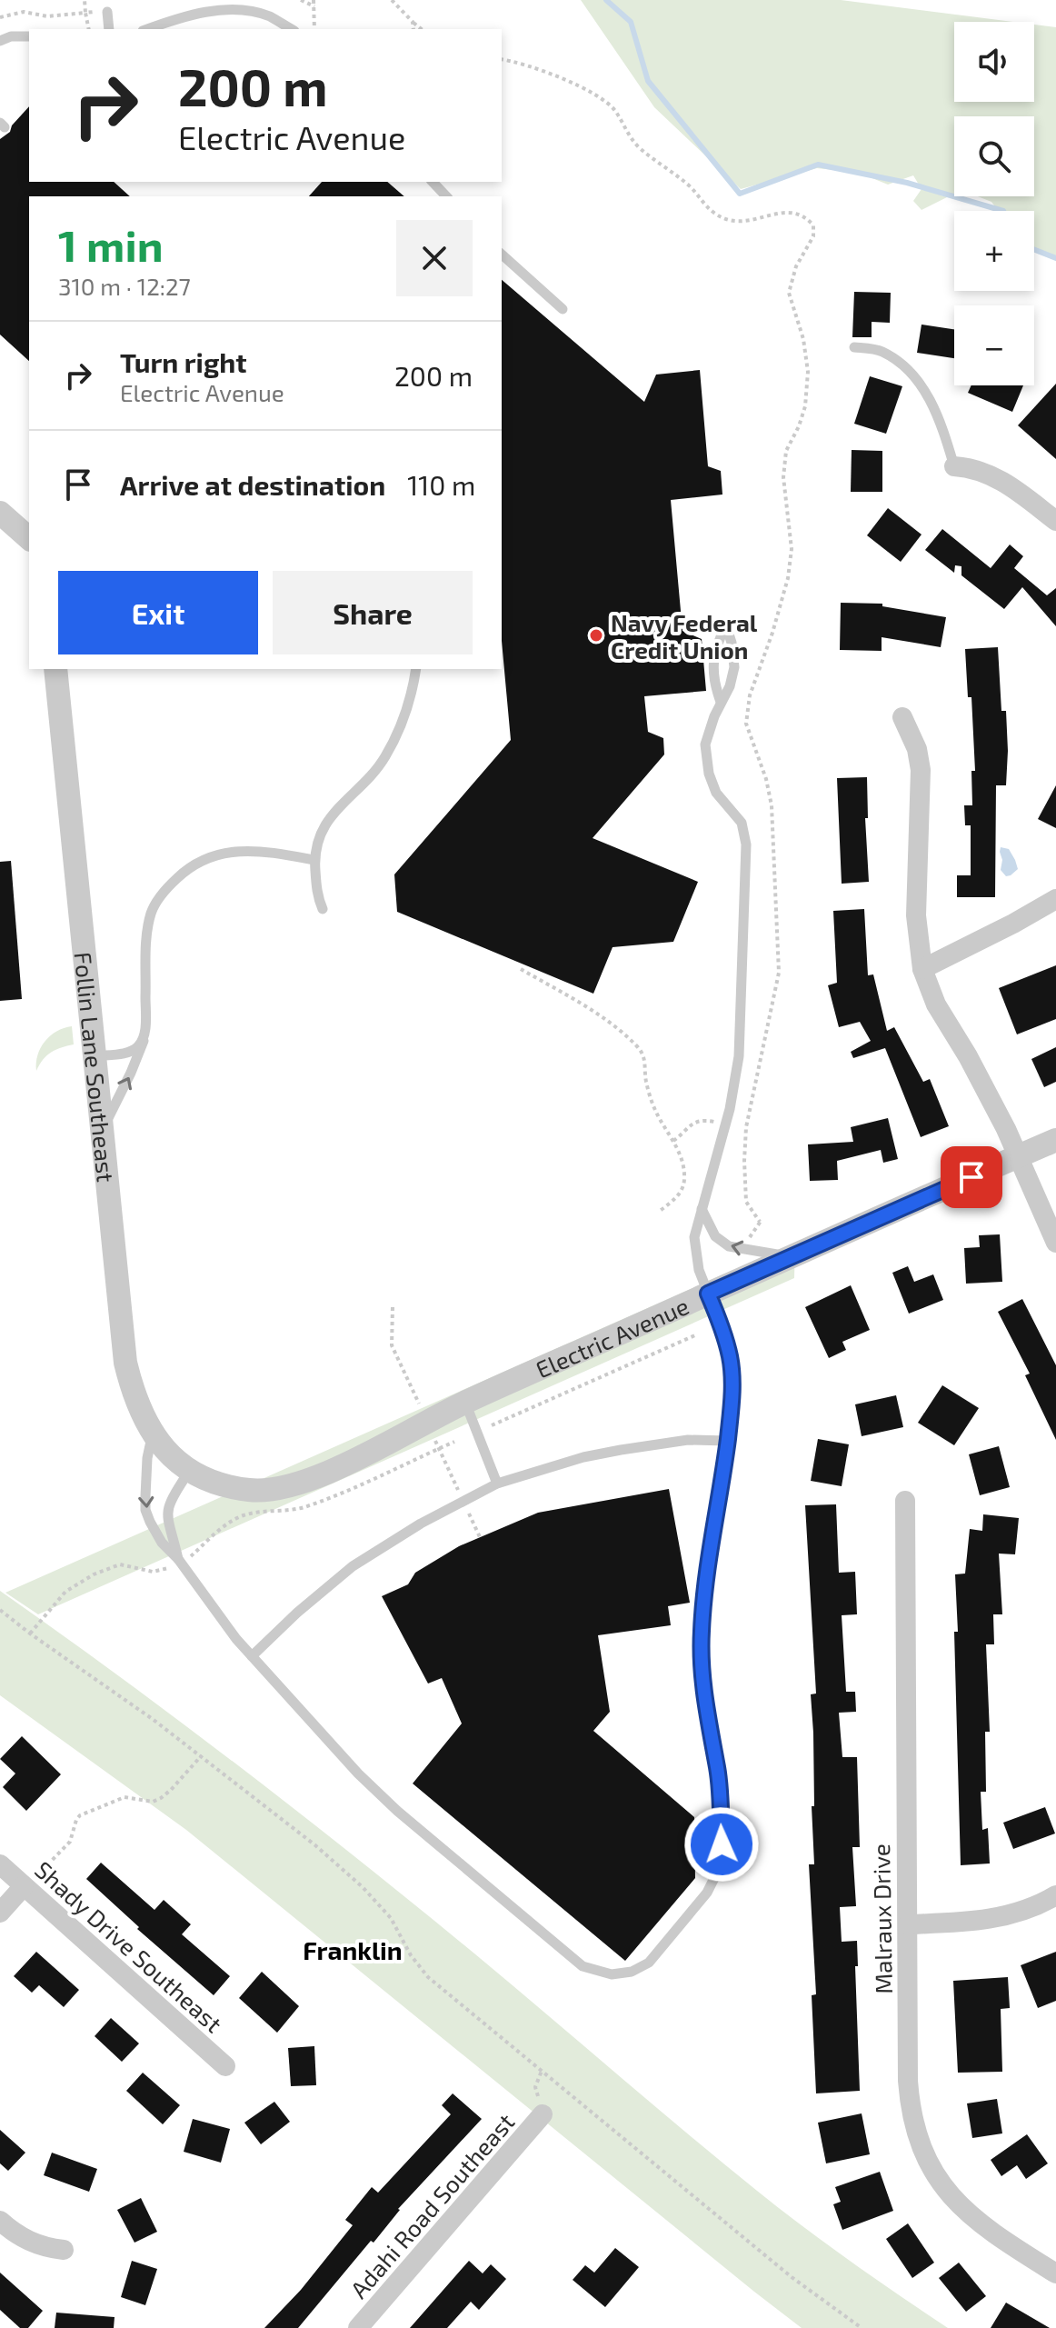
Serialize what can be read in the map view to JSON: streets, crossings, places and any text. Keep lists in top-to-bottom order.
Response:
{
  "streets": {
    "street": [
      "Follin Lane Southeast",
      "Electric Avenue",
      "Malraux Drive",
      "Shady Drive Southeast",
      "Adahi Road Southeast"
    ]
  },
  "crossings": [
    ["Follin Lane Southeast", "Electric Avenue"]
  ],
  "districts": ["Franklin"],
  "places": ["Navy Federal Credit Union"],
  "page": {
    "map_buttons": ["+", "−"],
    "turn": ["200 m", "Electric Avenue"],
    "heading": ["1 min", "310 m · 12:27"],
    "list": [
      {
        "name": "Turn right",
        "note": "Electric Avenue",
        "value": "200 m"
      },
      {
        "name": "Arrive at destination",
        "value": "110 m"
      }
    ],
    "buttons": ["Exit", "Share"]
  }
}
